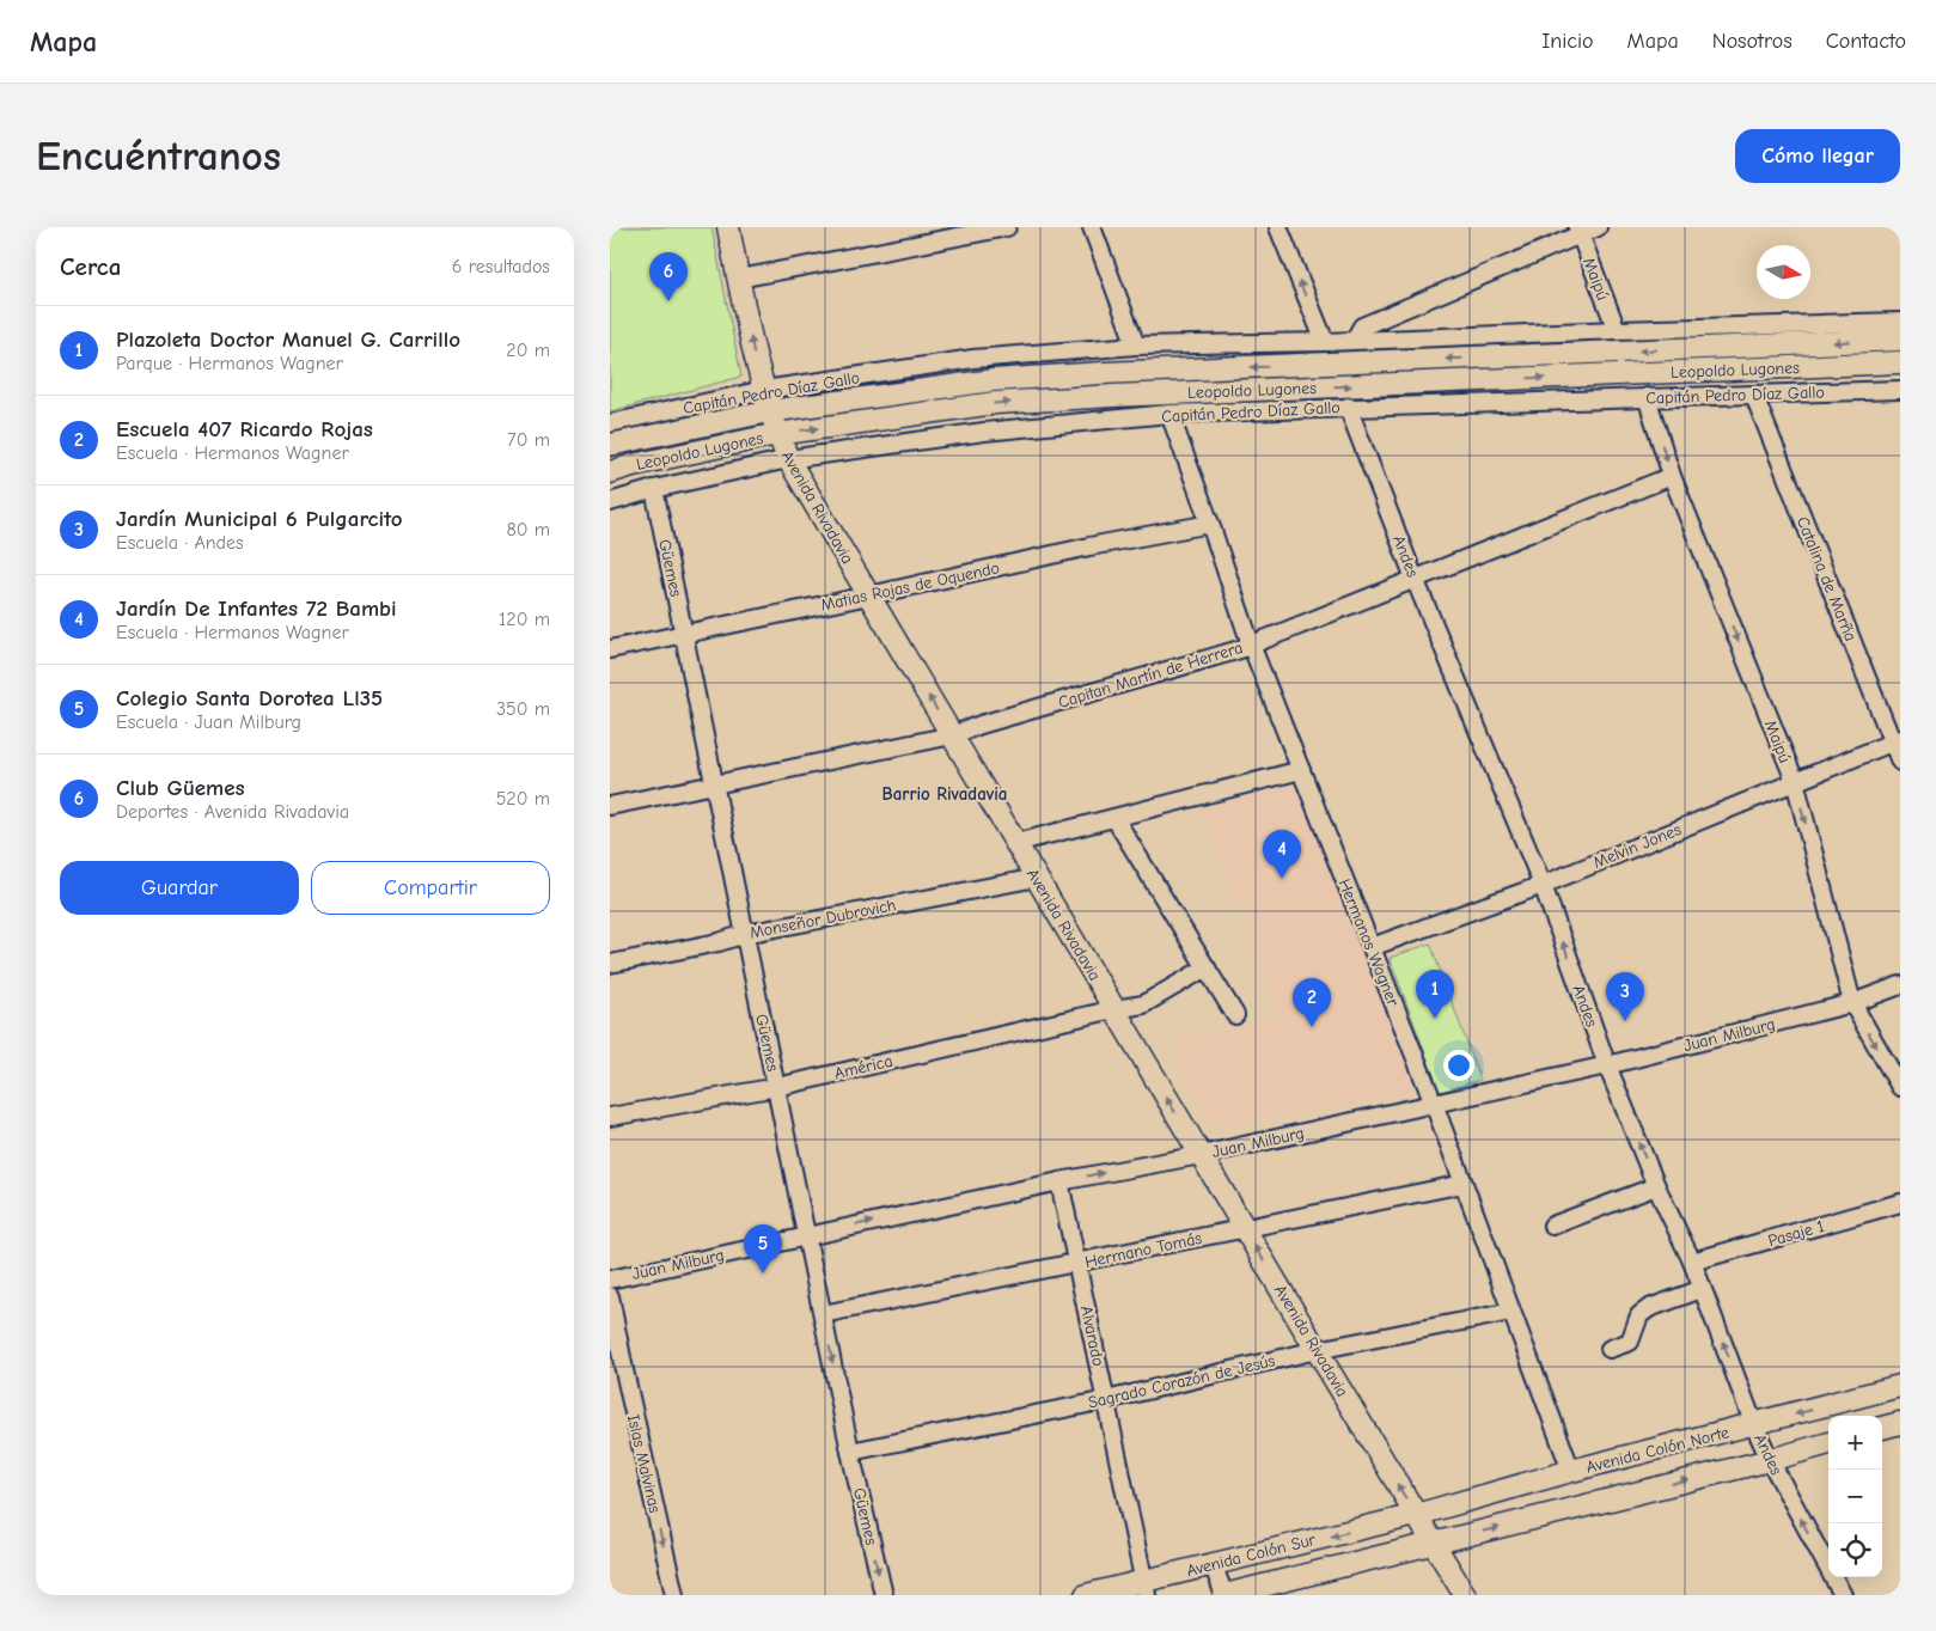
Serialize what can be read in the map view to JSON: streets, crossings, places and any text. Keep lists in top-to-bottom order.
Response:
{
  "streets": {
    "main road": [
      "Leopoldo Lugones",
      "Avenida Rivadavia",
      "Avenida Colón Norte",
      "Avenida Colón Sur"
    ],
    "street": [
      "Maipú",
      "Capitán Pedro Díaz Gallo",
      "Andes",
      "Güemes",
      "Catalina de Marña",
      "Matias Rojas de Oquendo",
      "Capitan Martín de Herrera",
      "Melvin Jones",
      "Monseñor Dubrovich",
      "Hermanos Wagner",
      "Juan Milburg",
      "América",
      "Pasaje 1",
      "Hermano Tomás",
      "Alvarado",
      "Sagrado Corazón de Jesús",
      "Islas Malvinas"
    ]
  },
  "crossings": [
    ["Maipú", "Capitán Pedro Díaz Gallo"],
    ["Maipú", "Capitan Martín de Herrera"],
    ["Maipú", "Melvin Jones"],
    ["Maipú", "Juan Milburg"],
    ["Leopoldo Lugones", "Avenida Rivadavia"],
    ["Capitán Pedro Díaz Gallo", "Avenida Rivadavia"],
    ["Capitán Pedro Díaz Gallo", "Andes"],
    ["Capitán Pedro Díaz Gallo", "Güemes"],
    ["Capitán Pedro Díaz Gallo", "Catalina de Marña"],
    ["Capitán Pedro Díaz Gallo", "Hermanos Wagner"],
    ["Avenida Rivadavia", "Matias Rojas de Oquendo"],
    ["Avenida Rivadavia", "Capitan Martín de Herrera"],
    ["Avenida Rivadavia", "Monseñor Dubrovich"],
    ["Avenida Rivadavia", "Juan Milburg"],
    ["Avenida Rivadavia", "América"],
    ["Avenida Rivadavia", "Hermano Tomás"],
    ["Avenida Rivadavia", "Sagrado Corazón de Jesús"],
    ["Avenida Rivadavia", "Avenida Colón Norte"],
    ["Avenida Rivadavia", "Avenida Colón Sur"],
    ["Andes", "Capitan Martín de Herrera"],
    ["Andes", "Melvin Jones"],
    ["Andes", "Juan Milburg"],
    ["Andes", "Pasaje 1"],
    ["Andes", "Avenida Colón Norte"],
    ["Güemes", "Matias Rojas de Oquendo"],
    ["Güemes", "Capitan Martín de Herrera"],
    ["Güemes", "Monseñor Dubrovich"],
    ["Güemes", "Juan Milburg"],
    ["Güemes", "América"],
    ["Güemes", "Hermano Tomás"],
    ["Güemes", "Sagrado Corazón de Jesús"],
    ["Catalina de Marña", "Melvin Jones"],
    ["Matias Rojas de Oquendo", "Hermanos Wagner"],
    ["Capitan Martín de Herrera", "Hermanos Wagner"],
    ["Melvin Jones", "Hermanos Wagner"],
    ["Hermanos Wagner", "Juan Milburg"],
    ["Hermanos Wagner", "Hermano Tomás"],
    ["Hermanos Wagner", "Sagrado Corazón de Jesús"],
    ["Hermanos Wagner", "Avenida Colón Norte"],
    ["Juan Milburg", "Alvarado"],
    ["Hermano Tomás", "Alvarado"],
    ["Alvarado", "Sagrado Corazón de Jesús"],
    ["Alvarado", "Avenida Colón Sur"],
    ["Avenida Colón Norte", "Avenida Colón Sur"]
  ],
  "one_way": [
    "Maipú",
    "Avenida Rivadavia",
    "Andes",
    "Islas Malvinas"
  ],
  "districts": ["Barrio Rivadavia"],
  "north": "right",
  "page": {
    "header": "Mapa",
    "nav": [
      "Inicio",
      "Mapa",
      "Nosotros",
      "Contacto"
    ],
    "buttons": [
      "Cómo llegar",
      ["Guardar", "Compartir"]
    ],
    "title": "Encuéntranos",
    "heading": ["Cerca", "6 resultados"],
    "pins": [
      "6",
      "4",
      "1",
      "3",
      "2",
      "5"
    ],
    "list": [
      {
        "mark": "1",
        "name": "Plazoleta Doctor Manuel G. Carrillo",
        "note": "Parque · Hermanos Wagner",
        "value": "20 m"
      },
      {
        "mark": "2",
        "name": "Escuela 407 Ricardo Rojas",
        "note": "Escuela · Hermanos Wagner",
        "value": "70 m"
      },
      {
        "mark": "3",
        "name": "Jardín Municipal 6 Pulgarcito",
        "note": "Escuela · Andes",
        "value": "80 m"
      },
      {
        "mark": "4",
        "name": "Jardín De Infantes 72 Bambi",
        "note": "Escuela · Hermanos Wagner",
        "value": "120 m"
      },
      {
        "mark": "5",
        "name": "Colegio Santa Dorotea Ll35",
        "note": "Escuela · Juan Milburg",
        "value": "350 m"
      },
      {
        "mark": "6",
        "name": "Club Güemes",
        "note": "Deportes · Avenida Rivadavia",
        "value": "520 m"
      }
    ],
    "map_buttons": ["+", "−"]
  }
}
